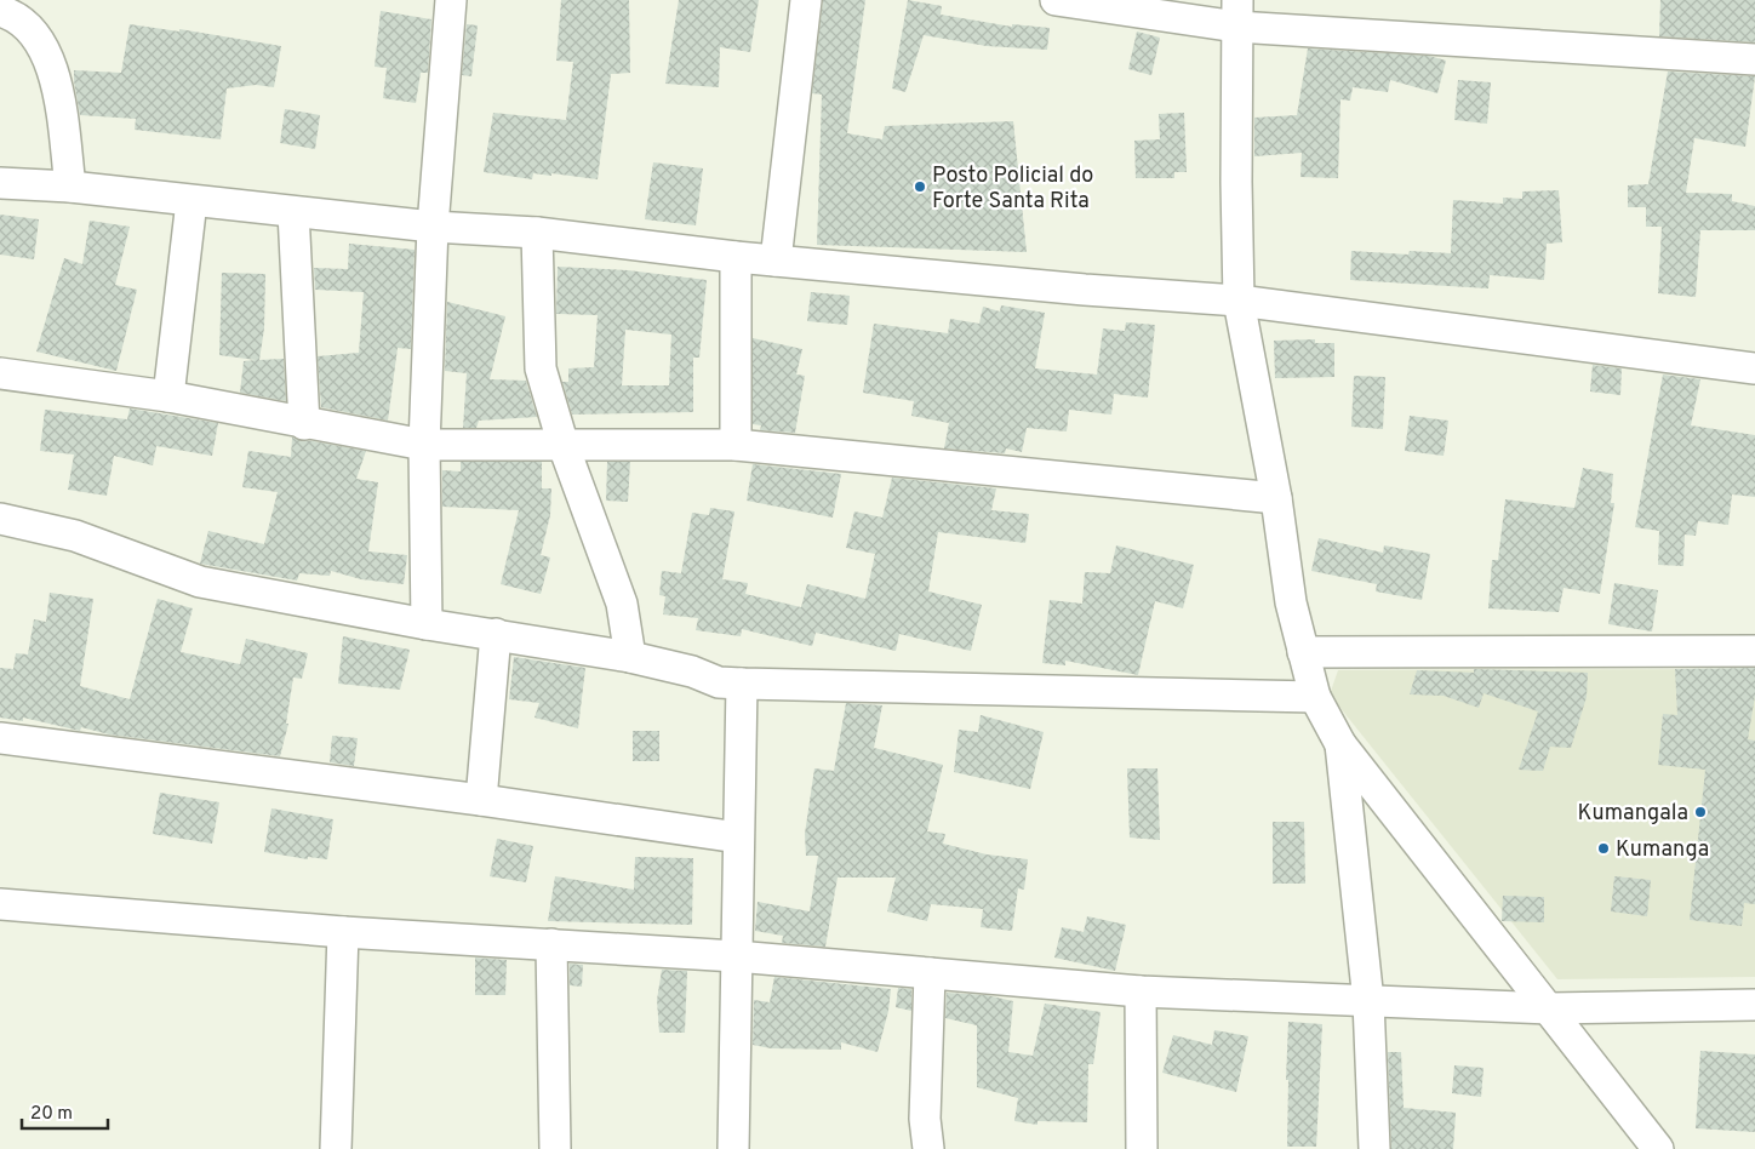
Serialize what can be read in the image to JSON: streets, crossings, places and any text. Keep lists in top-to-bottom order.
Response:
{
  "places": ["Posto Policial do Forte Santa Rita", "Kumangala", "Kumanga"],
  "scale_bar": "20 m"
}
